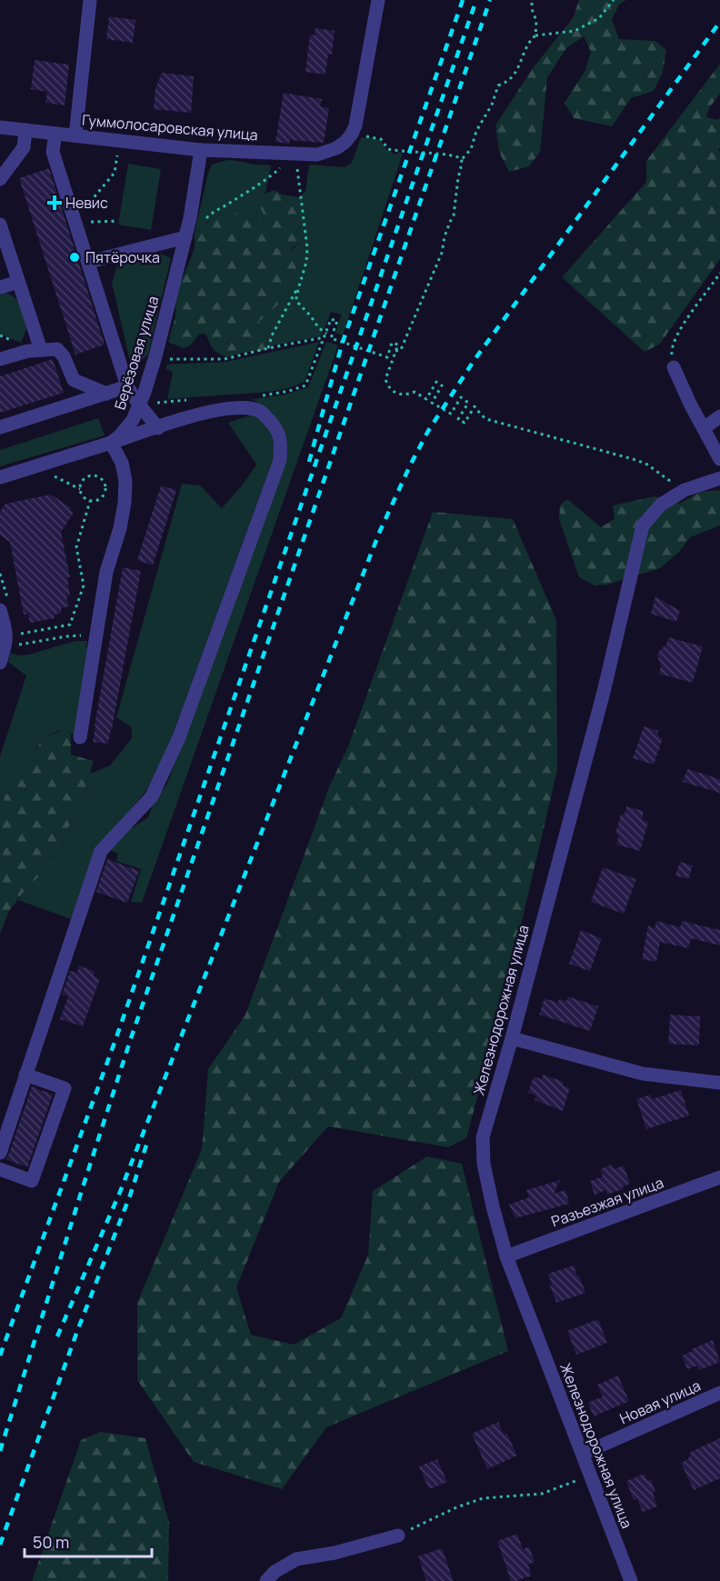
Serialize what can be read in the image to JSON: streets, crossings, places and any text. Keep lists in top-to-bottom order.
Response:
{
  "streets": {
    "street": [
      "Гуммолосаровская улица",
      "Берёзовая улица",
      "Железнодорожная улица",
      "Разъезжая улица",
      "Новая улица"
    ]
  },
  "crossings": [
    ["Гуммолосаровская улица", "Берёзовая улица"],
    ["Железнодорожная улица", "Разъезжая улица"],
    ["Железнодорожная улица", "Новая улица"]
  ],
  "places": {
    "health": ["Невис"],
    "other": ["Пятёрочка"]
  },
  "scale_bar": "50 m"
}
